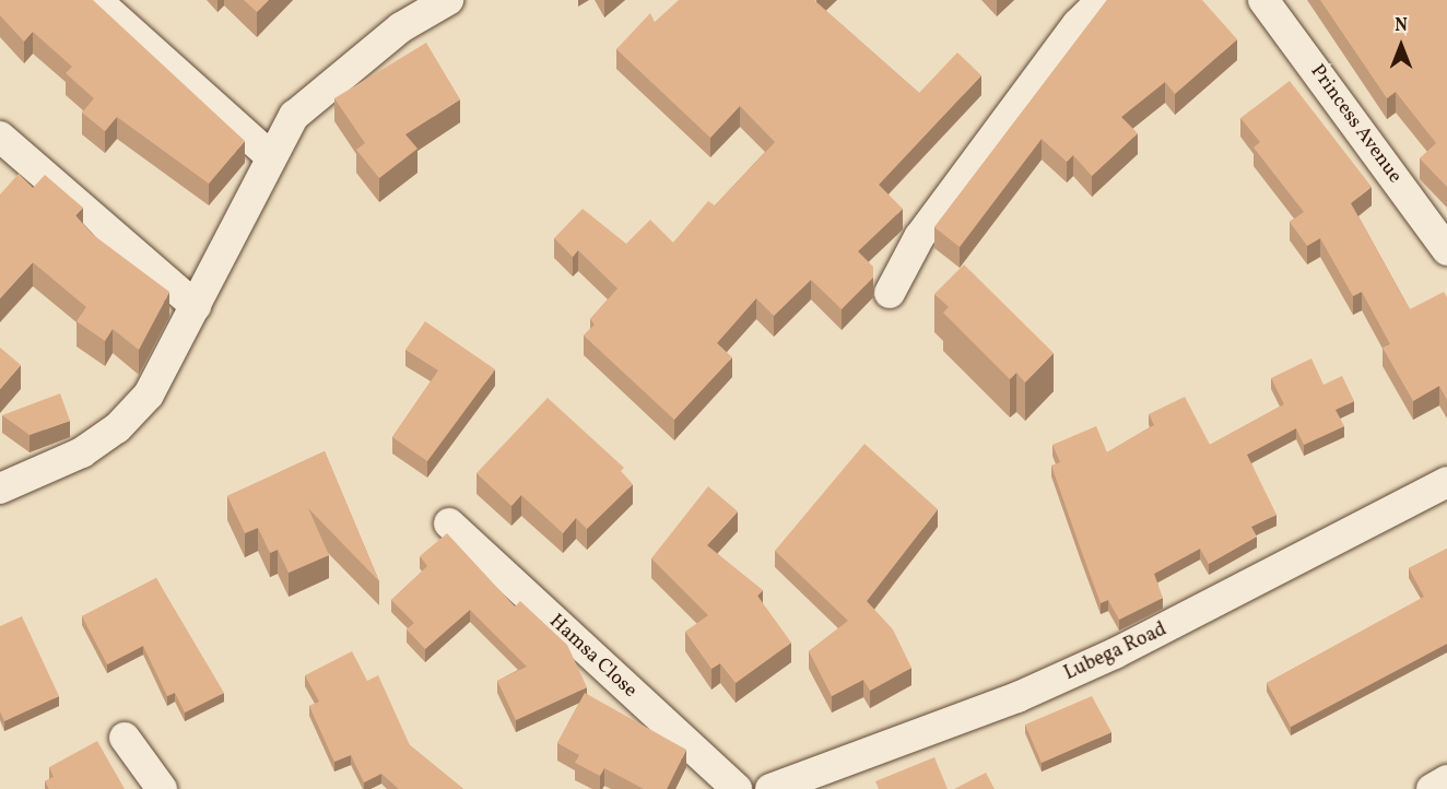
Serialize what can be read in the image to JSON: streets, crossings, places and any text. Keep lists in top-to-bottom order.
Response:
{
  "streets": {
    "street": ["Princess Avenue", "Lubega Road", "Hamsa Close"]
  },
  "north": "top"
}
